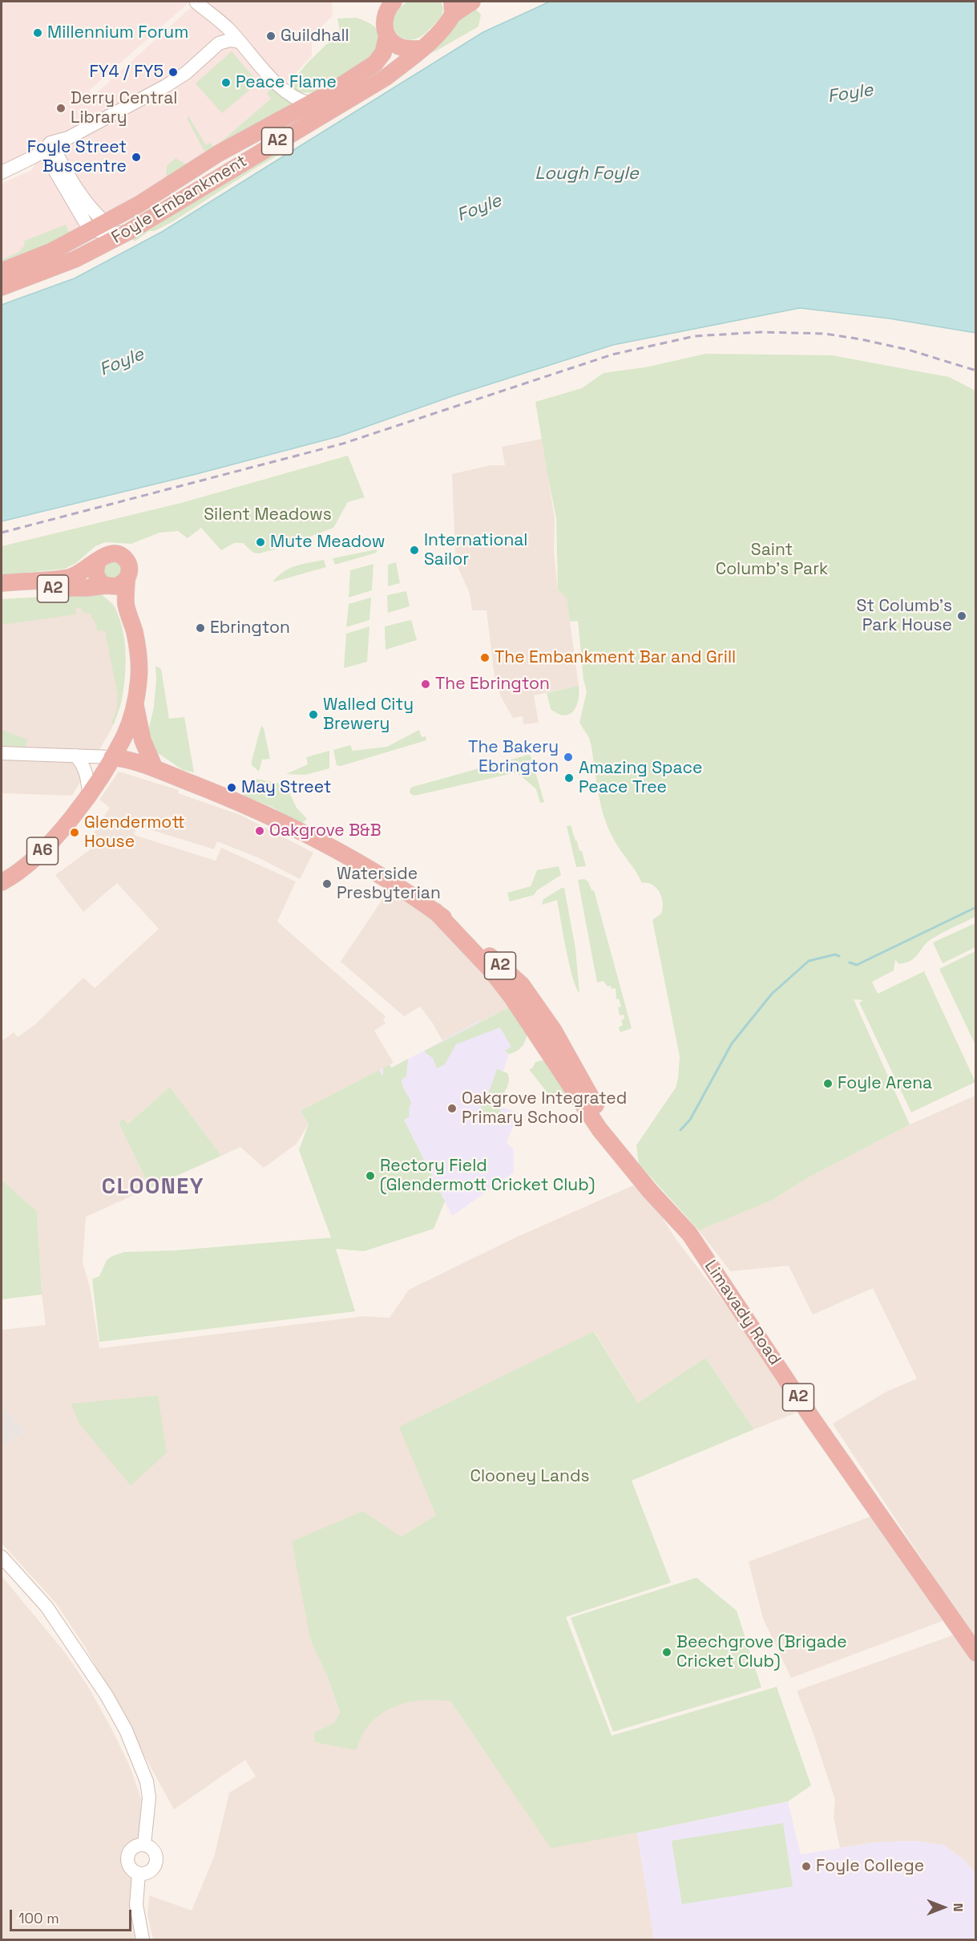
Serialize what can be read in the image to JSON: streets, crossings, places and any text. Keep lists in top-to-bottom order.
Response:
{
  "streets": {
    "highway": [
      "A2",
      "Foyle Embankment",
      "A6",
      "Limavady Road"
    ]
  },
  "crossings": [
    ["A2", "Foyle Embankment"],
    ["A2", "A6"],
    ["A2", "Limavady Road"]
  ],
  "districts": ["CLOONEY"],
  "water": ["Foyle", "Lough Foyle"],
  "parks": ["Silent Meadows", "Saint Columb's Park", "Clooney Lands"],
  "places": [
    "Millennium Forum",
    "Guildhall",
    "FY4 / FY5",
    "Peace Flame",
    "Derry Central Library",
    "Foyle Street Buscentre",
    "Mute Meadow",
    "International Sailor",
    "St Columb's Park House",
    "Ebrington",
    "The Embankment Bar and Grill",
    "The Ebrington",
    "Walled City Brewery",
    "The Bakery Ebrington",
    "Amazing Space Peace Tree",
    "May Street",
    "Oakgrove B&B",
    "Glendermott House",
    "Waterside Presbyterian",
    "Foyle Arena",
    "Oakgrove Integrated Primary School",
    "Rectory Field (Glendermott Cricket Club)",
    "Beechgrove (Brigade Cricket Club)",
    "Foyle College"
  ],
  "scale_bar": "100 m",
  "north": "right"
}
